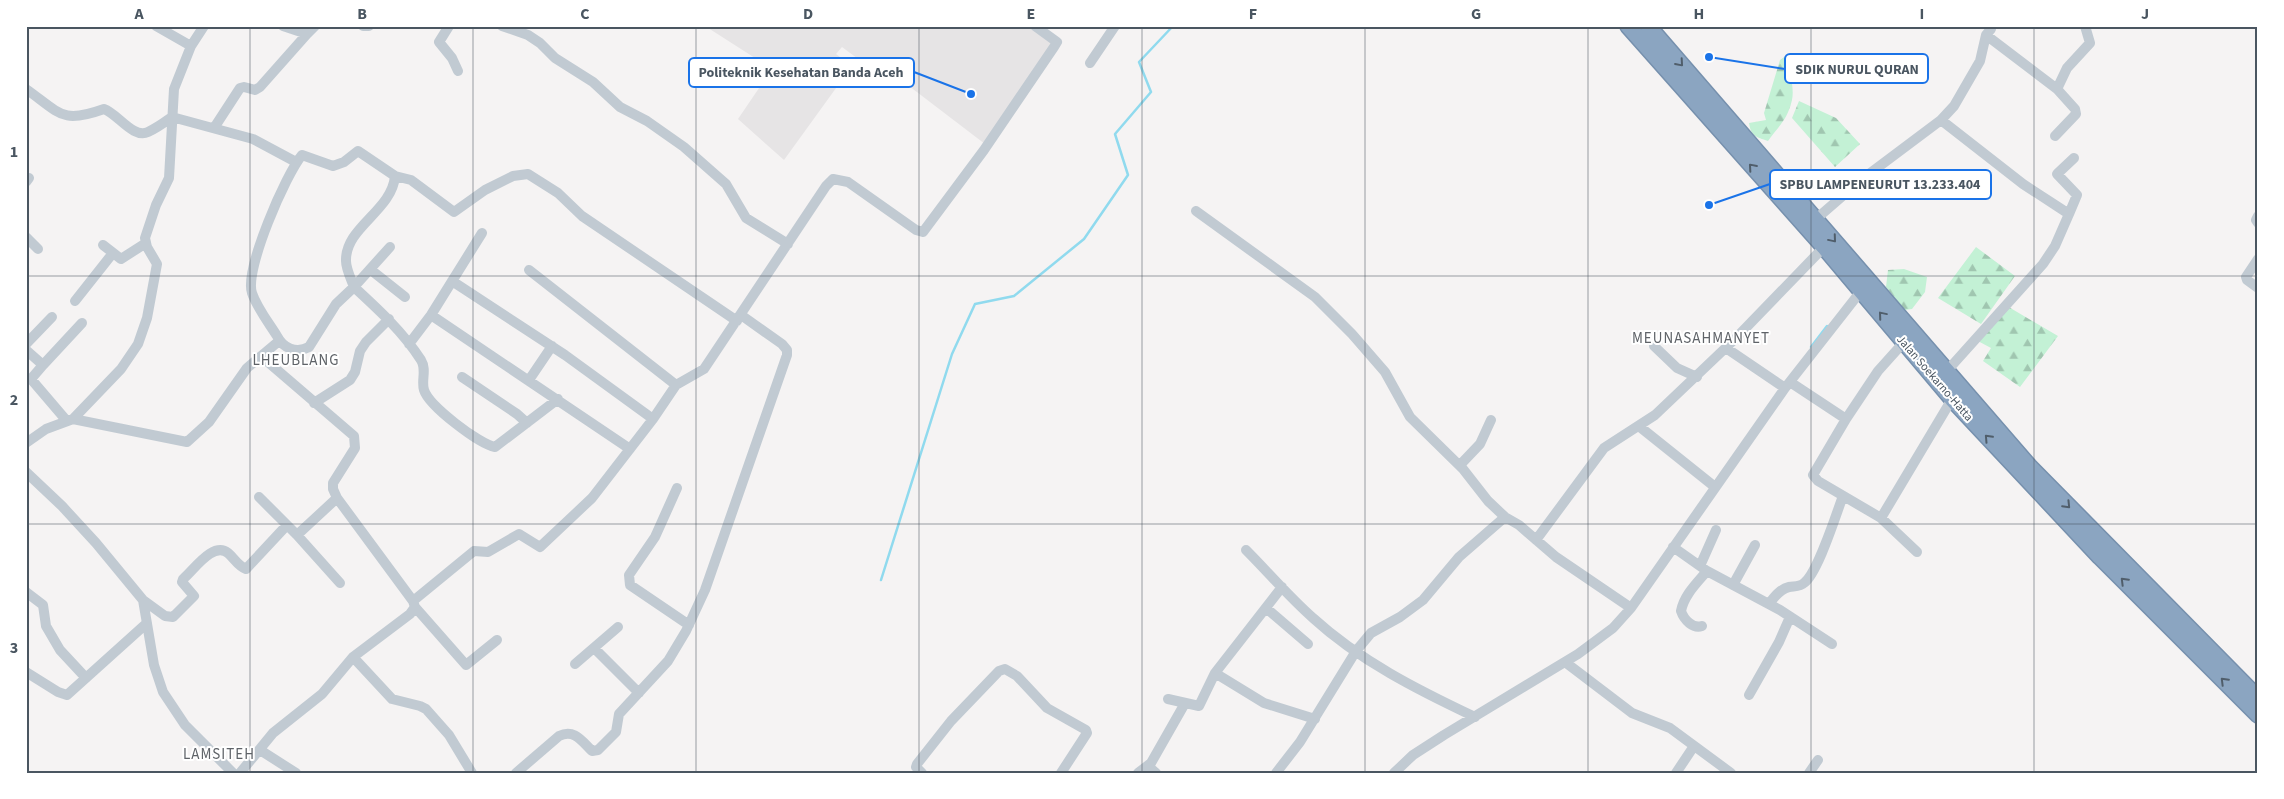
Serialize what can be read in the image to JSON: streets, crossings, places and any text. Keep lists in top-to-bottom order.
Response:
{
  "streets": {
    "highway": ["Jalan Soekarno-Hatta"]
  },
  "districts": ["MEUNASAHMANYET", "LHEUBLANG", "LAMSITEH"],
  "places": ["SDIK NURUL QURAN", "Politeknik Kesehatan Banda Aceh", "SPBU LAMPENEURUT 13.233.404"],
  "grid": {
    "columns": [
      "A",
      "B",
      "C",
      "D",
      "E",
      "F",
      "G",
      "H",
      "I",
      "J"
    ],
    "rows": ["1", "2", "3"]
  }
}
